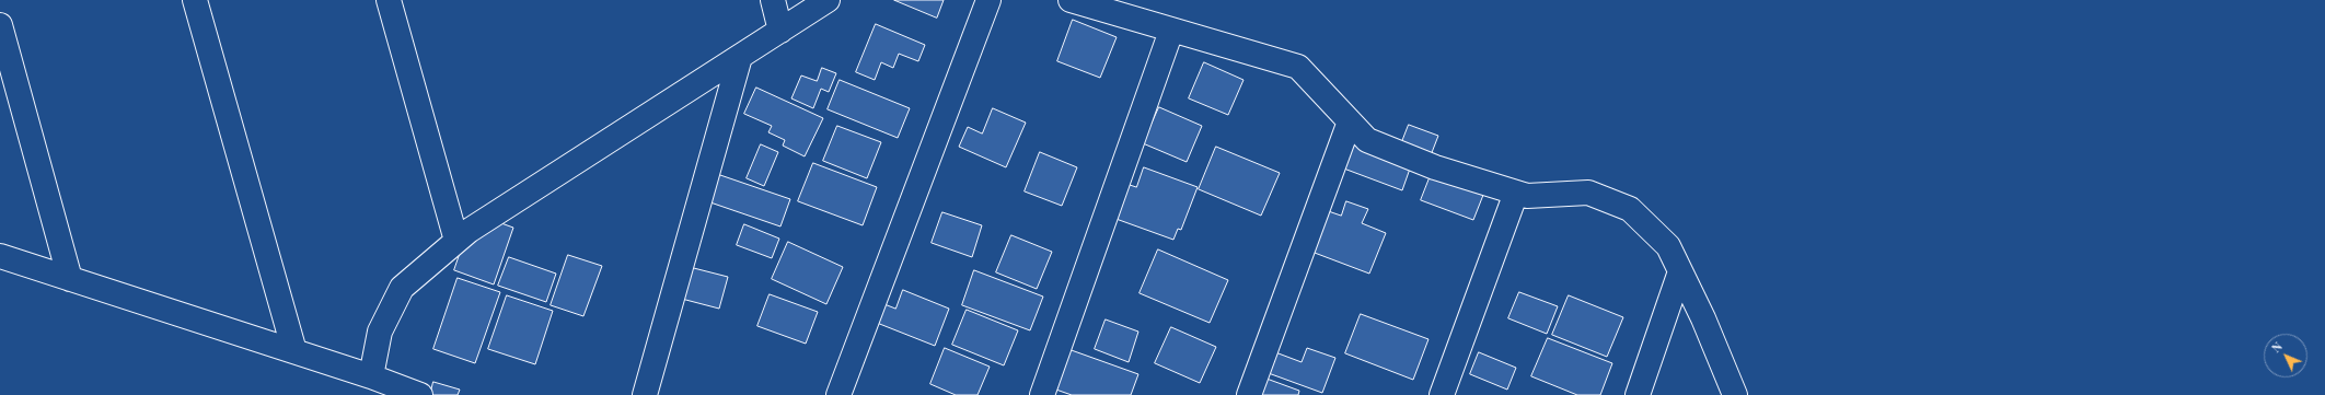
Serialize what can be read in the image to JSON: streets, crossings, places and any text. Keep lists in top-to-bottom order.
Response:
{
  "north": "top left"
}
